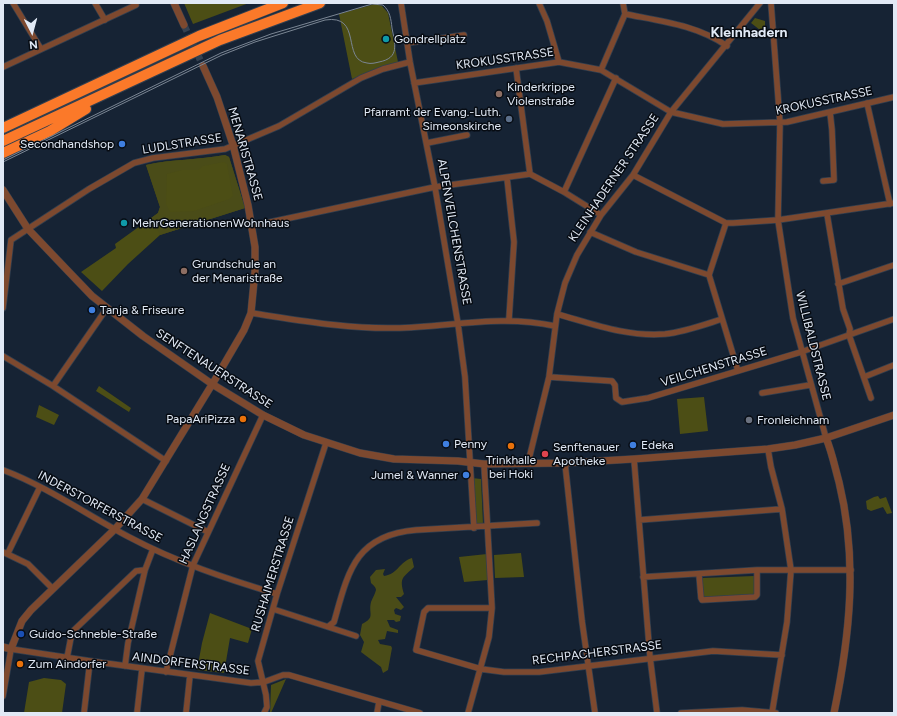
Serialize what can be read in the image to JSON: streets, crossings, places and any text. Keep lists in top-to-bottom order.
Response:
{
  "streets": {
    "street": [
      "KROKUSSTRASSE",
      "LUDLSTRASSE",
      "MENARISTRASSE",
      "KLEINHADERNER STRASSE",
      "ALPENVEILCHENSTRASSE",
      "WILLIBALDSTRASSE",
      "VEILCHENSTRASSE",
      "SENFTENAUERSTRASSE",
      "INDERSTORFERSTRASSE",
      "HASLANGSTRASSE",
      "RUSHAIMERSTRASSE",
      "RECHPACHERSTRASSE",
      "AINDORFERSTRASSE"
    ]
  },
  "crossings": [
    ["KROKUSSTRASSE", "KLEINHADERNER STRASSE"],
    ["KROKUSSTRASSE", "ALPENVEILCHENSTRASSE"],
    ["KROKUSSTRASSE", "WILLIBALDSTRASSE"],
    ["LUDLSTRASSE", "MENARISTRASSE"],
    ["LUDLSTRASSE", "ALPENVEILCHENSTRASSE"],
    ["LUDLSTRASSE", "SENFTENAUERSTRASSE"],
    ["MENARISTRASSE", "SENFTENAUERSTRASSE"],
    ["KLEINHADERNER STRASSE", "VEILCHENSTRASSE"],
    ["KLEINHADERNER STRASSE", "SENFTENAUERSTRASSE"],
    ["ALPENVEILCHENSTRASSE", "SENFTENAUERSTRASSE"],
    ["WILLIBALDSTRASSE", "VEILCHENSTRASSE"],
    ["SENFTENAUERSTRASSE", "HASLANGSTRASSE"],
    ["SENFTENAUERSTRASSE", "RUSHAIMERSTRASSE"],
    ["INDERSTORFERSTRASSE", "HASLANGSTRASSE"],
    ["INDERSTORFERSTRASSE", "RUSHAIMERSTRASSE"],
    ["HASLANGSTRASSE", "AINDORFERSTRASSE"],
    ["RUSHAIMERSTRASSE", "AINDORFERSTRASSE"]
  ],
  "districts": ["Kleinhadern"],
  "places": [
    "Gondrellplatz",
    "Kinderkrippe Violenstraße",
    "Pfarramt der Evang.-Luth. Simeonskirche",
    "Secondhandshop",
    "MehrGenerationenWohnhaus",
    "Grundschule an der Menaristraße",
    "Tanja & Friseure",
    "PapaAriPizza",
    "Fronleichnam",
    "Penny",
    "Edeka",
    "Trinkhalle bei Hoki",
    "Senftenauer Apotheke",
    "Jumel & Wanner",
    "Guido-Schneble-Straße",
    "Zum Aindorfer"
  ],
  "north": "bottom"
}
